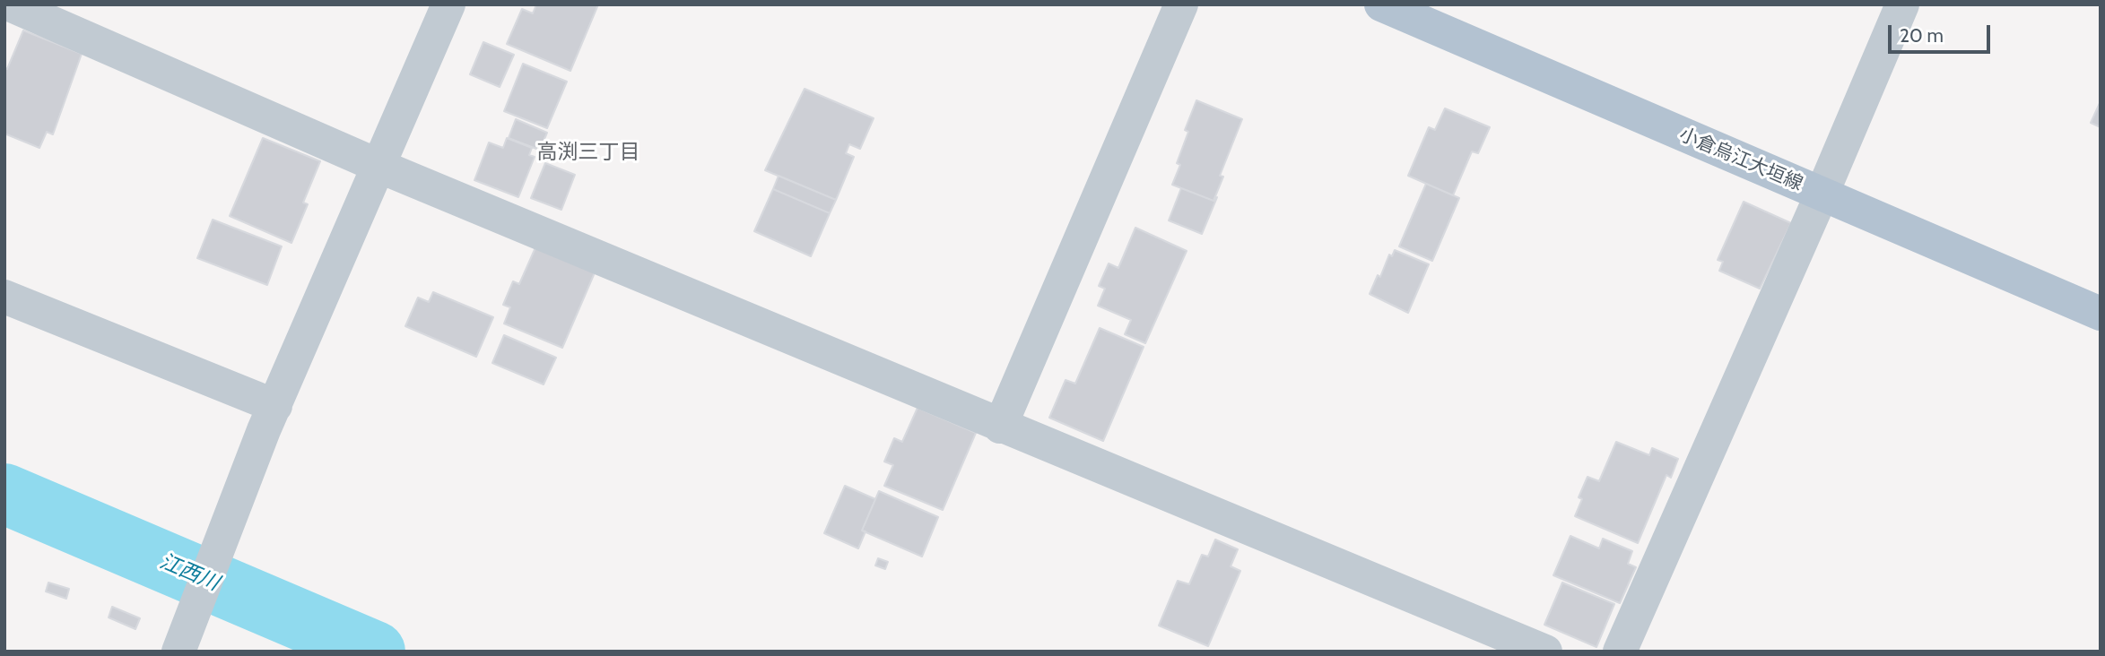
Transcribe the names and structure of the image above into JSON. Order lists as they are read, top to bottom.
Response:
{
  "streets": {
    "main road": ["小倉烏江大垣線"]
  },
  "districts": ["高渕三丁目"],
  "water": ["江西川"],
  "scale_bar": "20 m"
}
